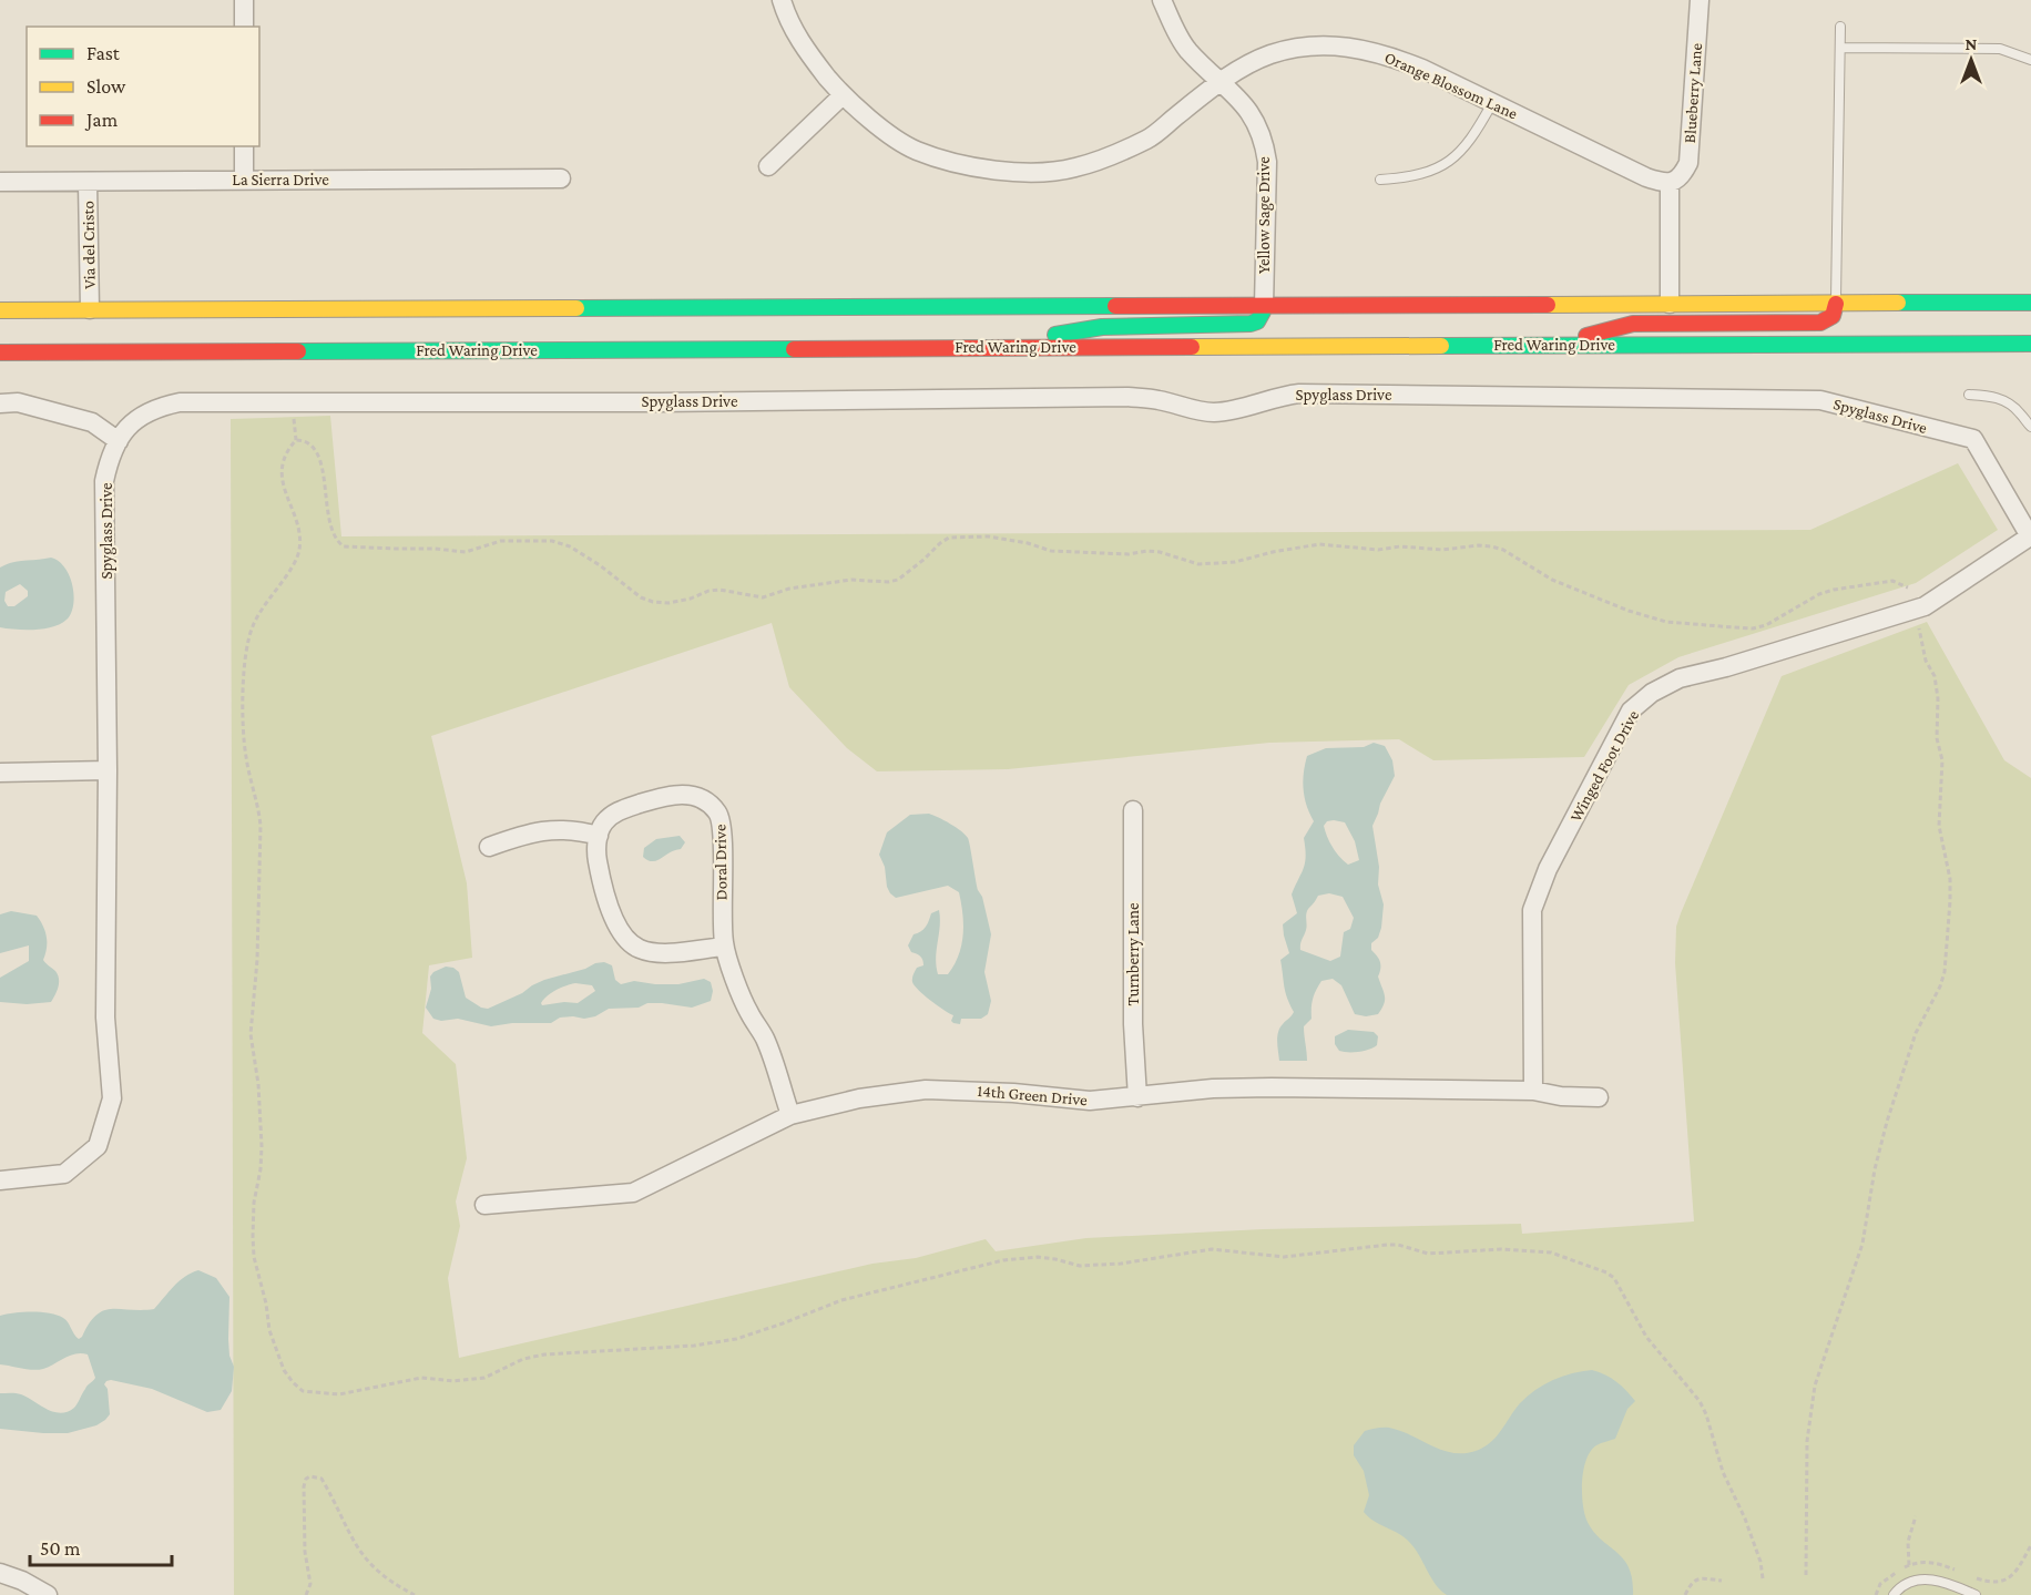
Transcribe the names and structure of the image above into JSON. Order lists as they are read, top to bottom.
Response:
{
  "streets": {
    "main road": ["Fred Waring Drive"],
    "street": [
      "Orange Blossom Lane",
      "Blueberry Lane",
      "La Sierra Drive",
      "Yellow Sage Drive",
      "Via del Cristo",
      "Spyglass Drive",
      "Winged Foot Drive",
      "Doral Drive",
      "Turnberry Lane",
      "14th Green Drive"
    ]
  },
  "crossings": [
    ["Orange Blossom Lane", "Blueberry Lane"],
    ["Orange Blossom Lane", "Yellow Sage Drive"],
    ["La Sierra Drive", "Via del Cristo"],
    ["Spyglass Drive", "Winged Foot Drive"],
    ["Winged Foot Drive", "14th Green Drive"],
    ["Doral Drive", "14th Green Drive"],
    ["Turnberry Lane", "14th Green Drive"]
  ],
  "legend": ["Fast", "Slow", "Jam"],
  "scale_bar": "50 m",
  "north": "top"
}
